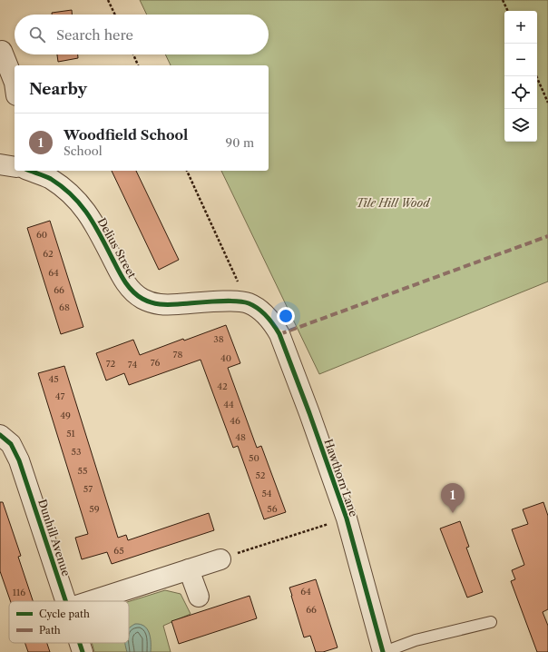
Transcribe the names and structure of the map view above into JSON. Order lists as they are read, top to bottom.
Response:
{
  "streets": {
    "street": ["Delius Street", "Hawthorn Lane", "Dunhill Avenue"]
  },
  "crossings": [
    ["Delius Street", "Hawthorn Lane"]
  ],
  "parks": ["Tile Hill Wood"],
  "house_numbers": [
    "60",
    "62",
    "64",
    "66",
    "68",
    "38",
    "78",
    "40",
    "76",
    "72",
    "74",
    "45",
    "42",
    "47",
    "44",
    "49",
    "46",
    "51",
    "48",
    "53",
    "50",
    "55",
    "52",
    "57",
    "54",
    "59",
    "56",
    "65",
    "64",
    "116",
    "66"
  ],
  "legend": ["Cycle path", "Path"],
  "page": {
    "map_buttons": ["+", "−"],
    "search": "Search here",
    "heading": "Nearby",
    "list": [
      {
        "mark": "1",
        "name": "Woodfield School",
        "note": "School",
        "value": "90 m"
      }
    ],
    "pins": "1"
  }
}
